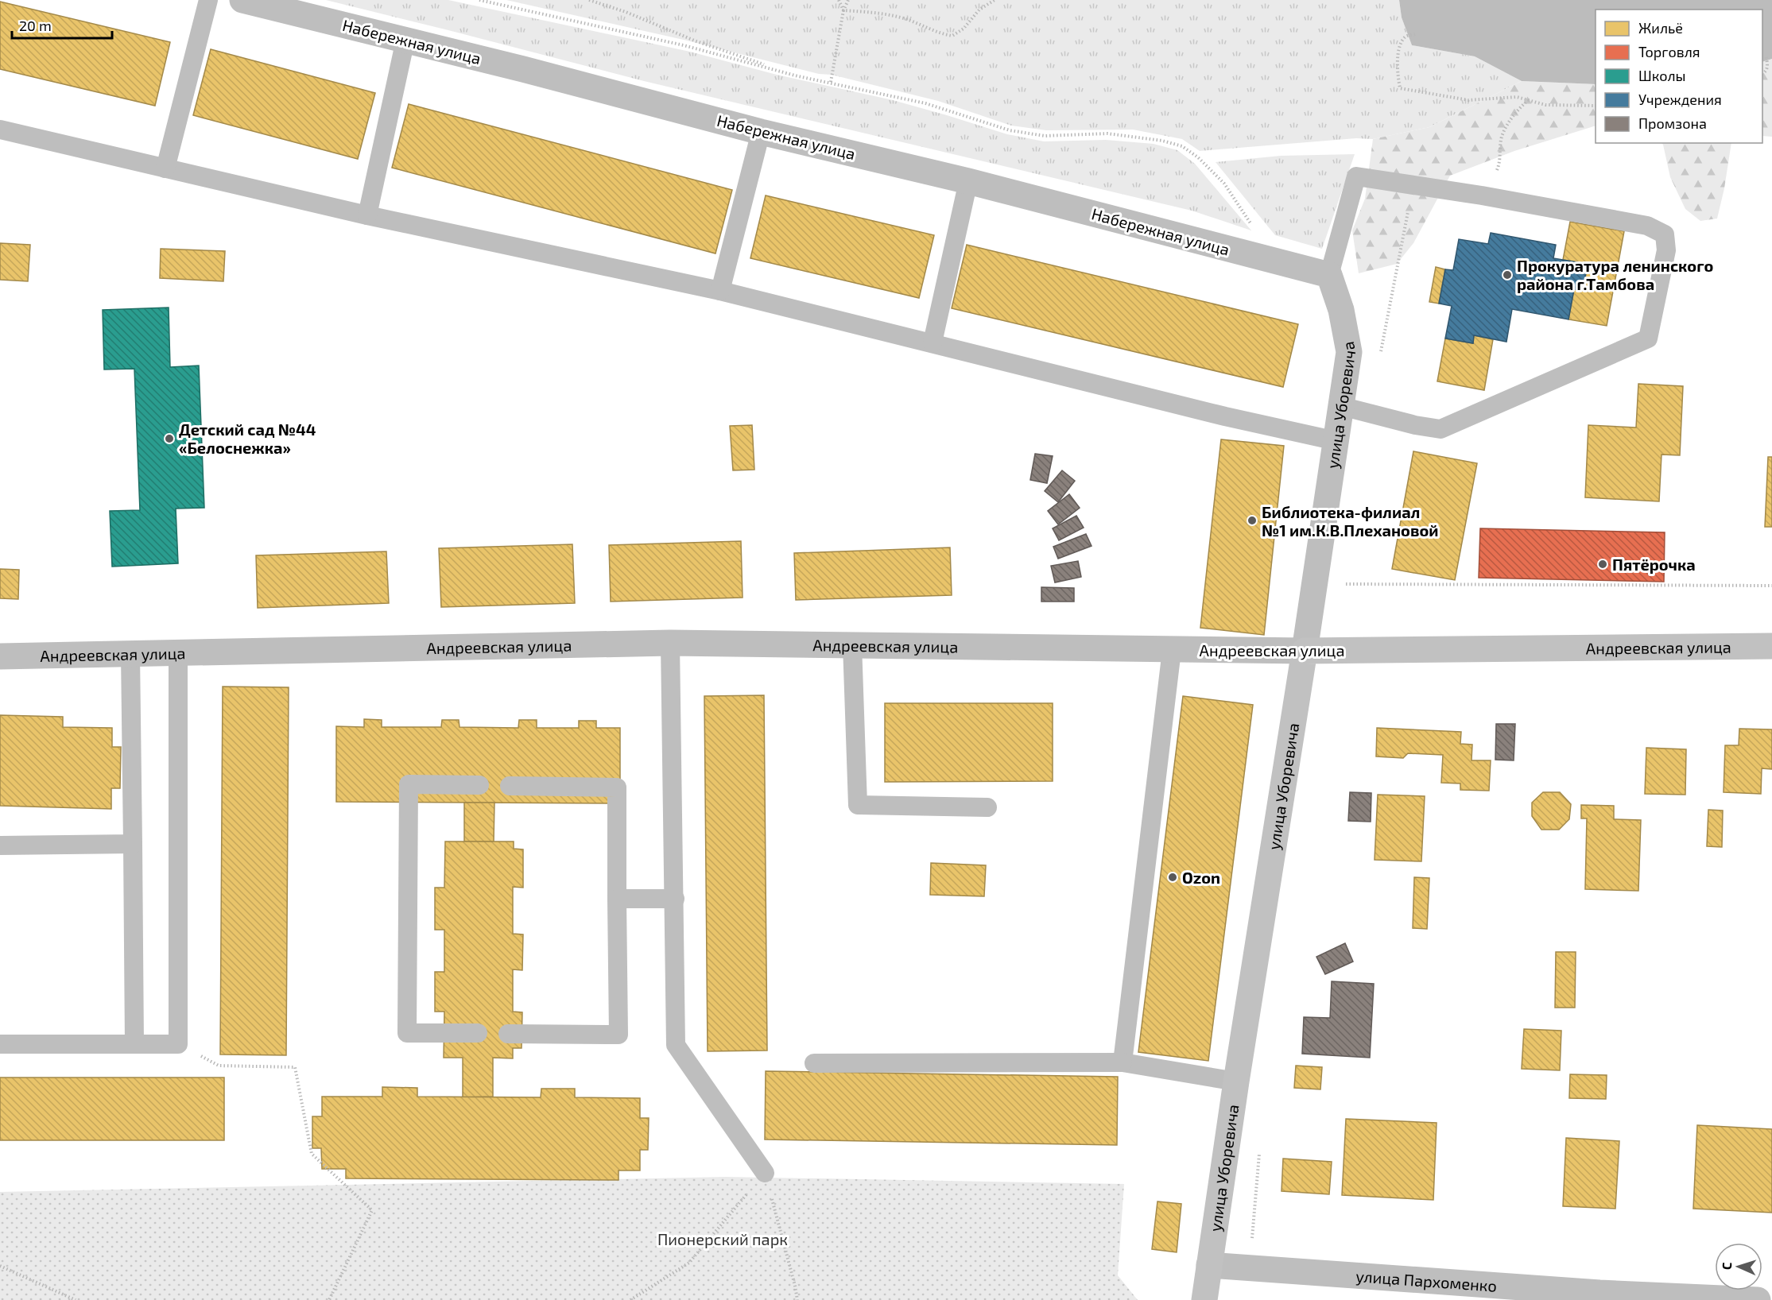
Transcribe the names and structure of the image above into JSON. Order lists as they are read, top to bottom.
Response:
{
  "streets": {
    "street": [
      "Набережная улица",
      "улица Уборевича",
      "Андреевская улица",
      "улица Пархоменко"
    ]
  },
  "crossings": [
    ["Набережная улица", "улица Уборевича"],
    ["улица Уборевича", "Андреевская улица"],
    ["улица Уборевича", "улица Пархоменко"]
  ],
  "parks": ["Пионерский парк"],
  "places": [
    "Прокуратура ленинского района г.Тамбова",
    "Детский сад №44 «Белоснежка»",
    "Библиотека-филиал №1 им.К.В.Плехановой",
    "Пятёрочка",
    "Ozon"
  ],
  "legend": [
    "Жильё",
    "Торговля",
    "Школы",
    "Учреждения",
    "Промзона"
  ],
  "scale_bar": "20 m",
  "north": "left"
}
